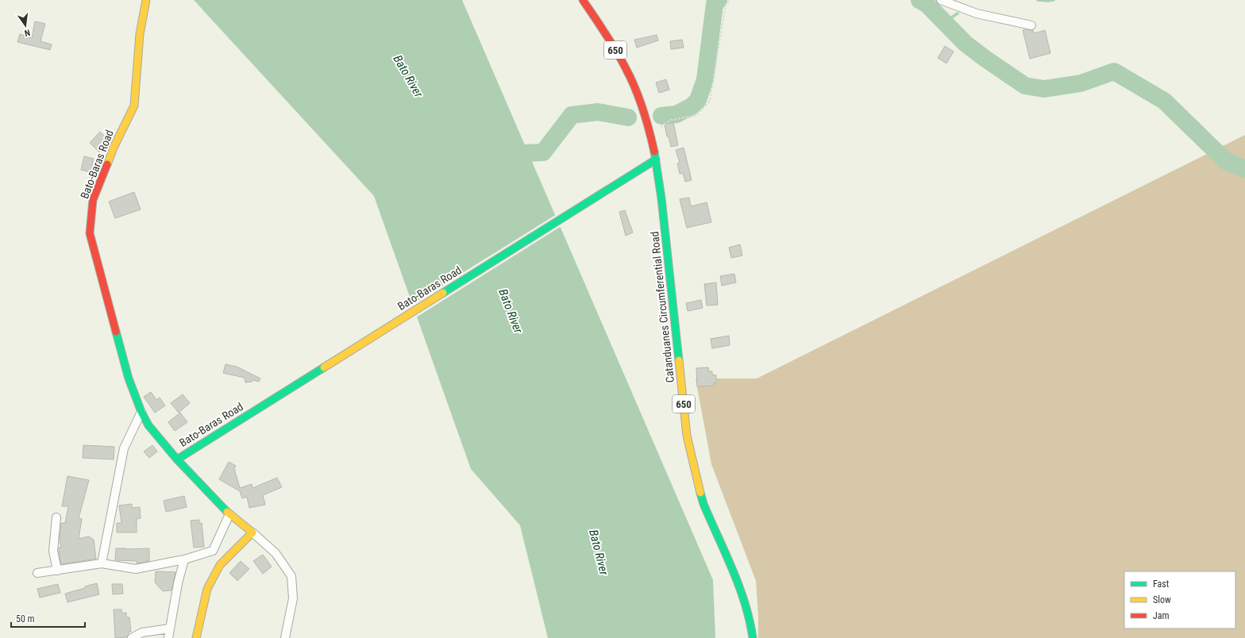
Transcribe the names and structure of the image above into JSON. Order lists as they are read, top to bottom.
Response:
{
  "streets": {
    "main road": ["650", "Bato-Baras Road", "Catanduanes Circumferential Road"]
  },
  "crossings": [
    ["Bato-Baras Road", "Catanduanes Circumferential Road"]
  ],
  "water": ["Bato River"],
  "legend": ["Fast", "Slow", "Jam"],
  "scale_bar": "50 m",
  "north": "bottom"
}
